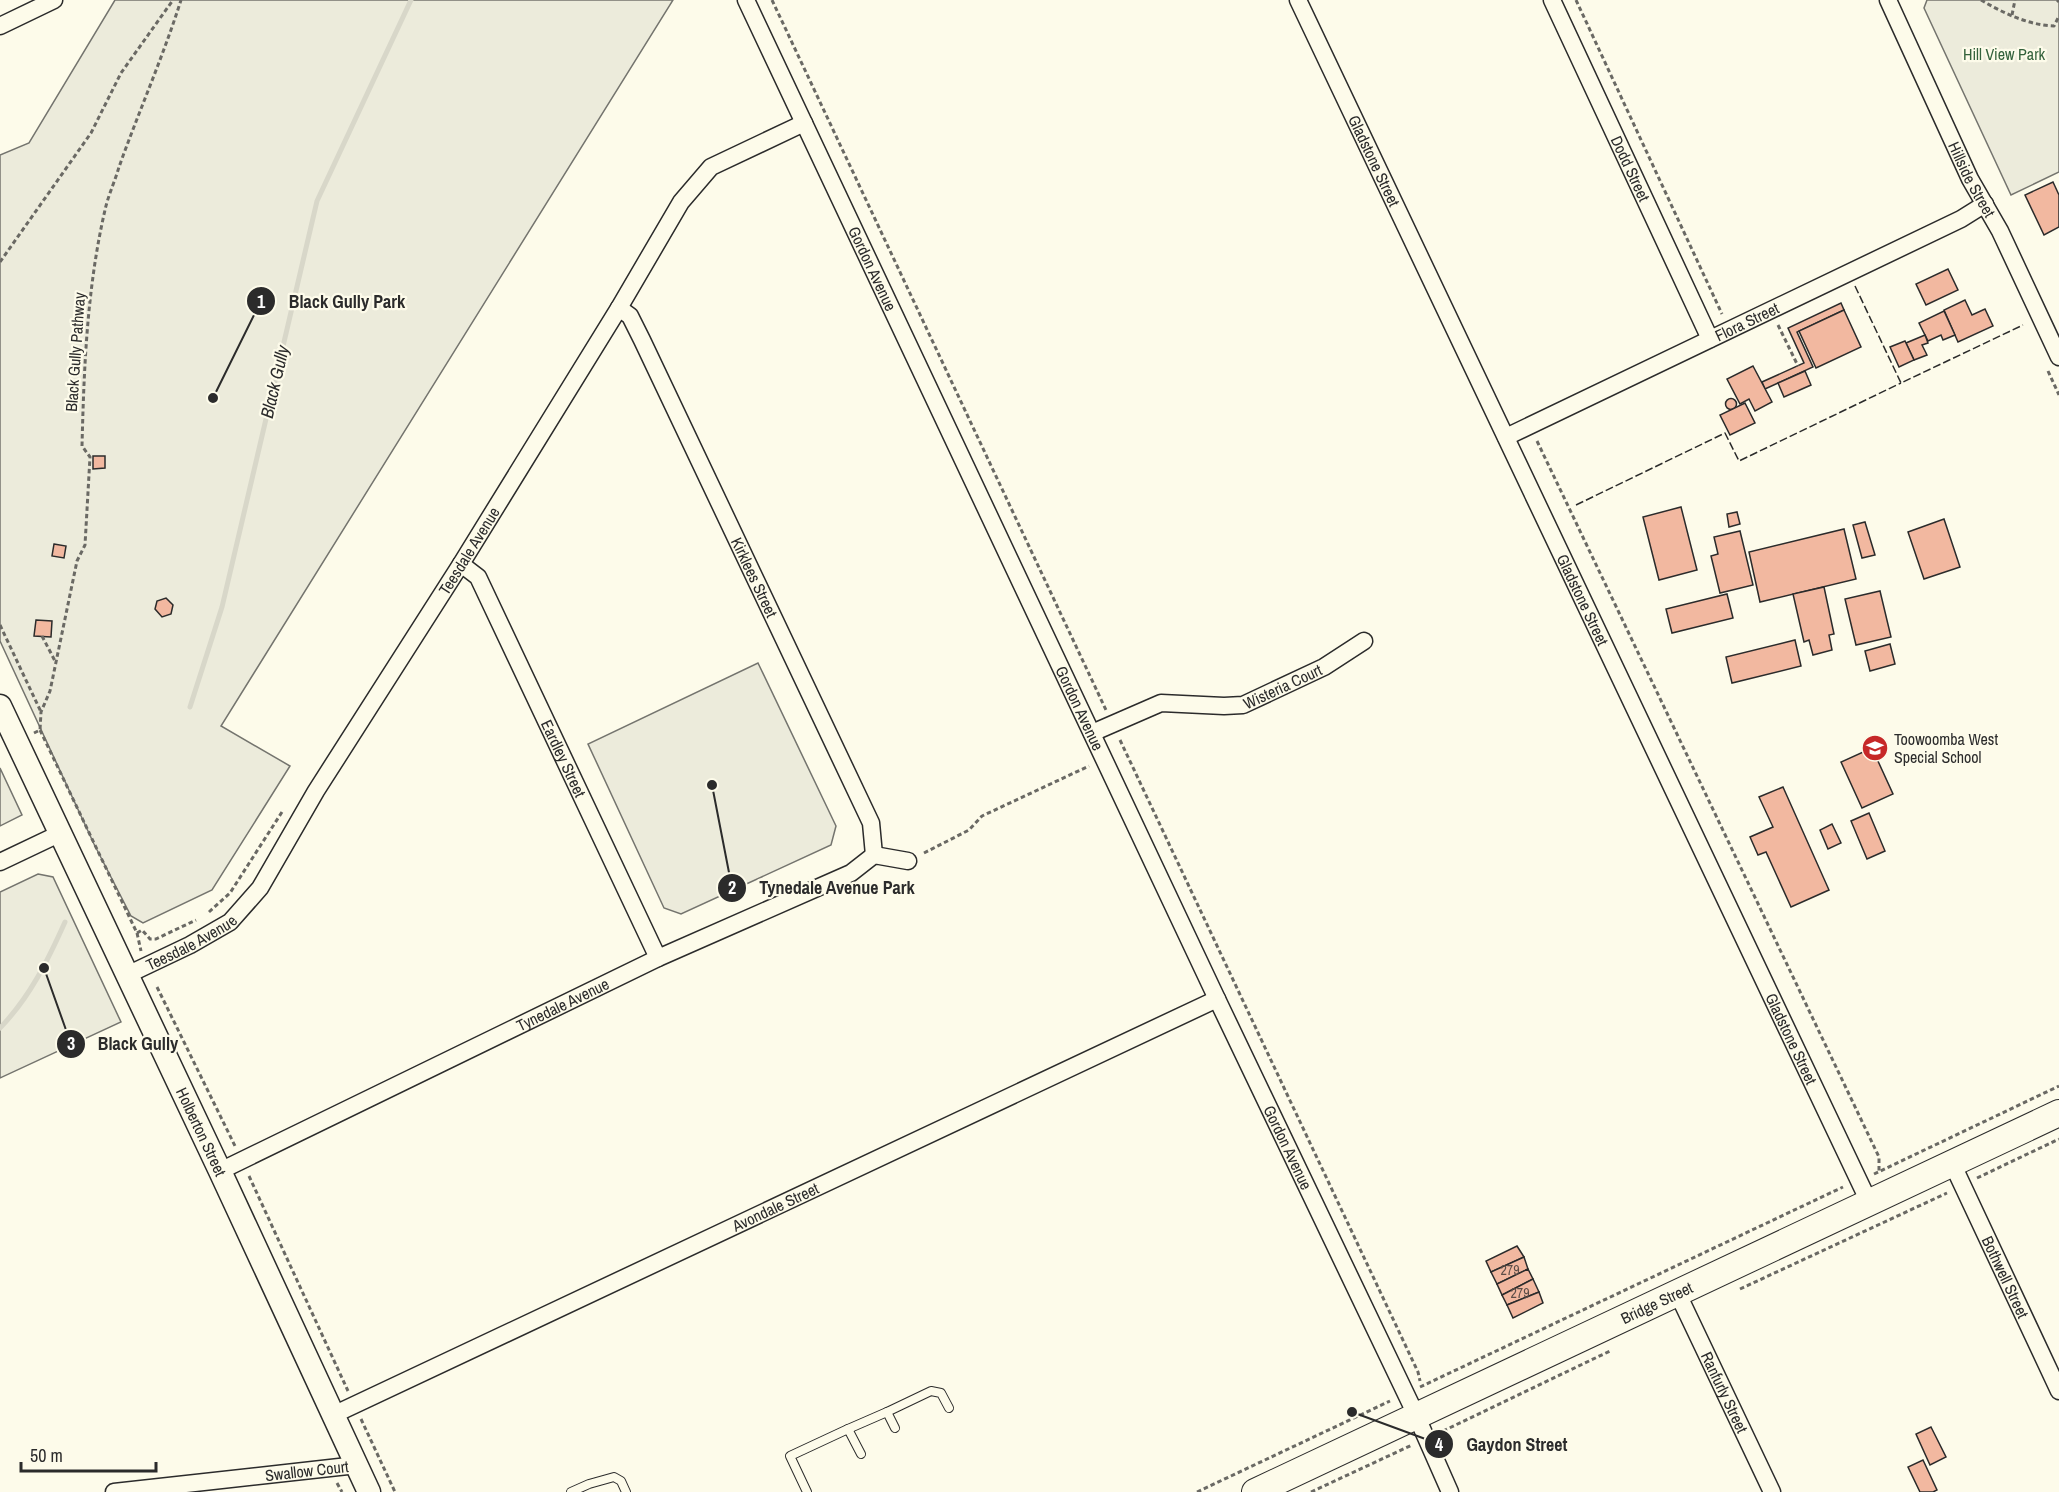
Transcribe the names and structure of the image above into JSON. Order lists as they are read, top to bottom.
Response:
{
  "streets": {
    "main road": ["Holberton Street", "Bridge Street"],
    "street": [
      "Gladstone Street",
      "Dodd Street",
      "Hillside Street",
      "Gordon Avenue",
      "Flora Street",
      "Teesdale Avenue",
      "Kirklees Street",
      "Wisteria Court",
      "Eardley Street",
      "Tynedale Avenue",
      "Avondale Street",
      "Bothwell Street",
      "Ranfurly Street",
      "Swallow Court"
    ],
    "path": ["Black Gully Pathway"]
  },
  "crossings": [
    ["Gladstone Street", "Flora Street"],
    ["Gladstone Street", "Bridge Street"],
    ["Dodd Street", "Flora Street"],
    ["Hillside Street", "Flora Street"],
    ["Gordon Avenue", "Teesdale Avenue"],
    ["Gordon Avenue", "Wisteria Court"],
    ["Gordon Avenue", "Avondale Street"],
    ["Gordon Avenue", "Bridge Street"],
    ["Teesdale Avenue", "Kirklees Street"],
    ["Teesdale Avenue", "Eardley Street"],
    ["Teesdale Avenue", "Holberton Street"],
    ["Kirklees Street", "Tynedale Avenue"],
    ["Eardley Street", "Tynedale Avenue"],
    ["Tynedale Avenue", "Holberton Street"],
    ["Holberton Street", "Avondale Street"],
    ["Holberton Street", "Swallow Court"],
    ["Bothwell Street", "Bridge Street"],
    ["Bridge Street", "Ranfurly Street"]
  ],
  "water": ["Black Gully"],
  "parks": ["Hill View Park"],
  "places": {
    "other": [
      "Black Gully Park",
      "Tynedale Avenue Park",
      "Black Gully",
      "Gaydon Street"
    ],
    "school or university": ["Toowoomba West Special School"]
  },
  "house_numbers": ["279", "279"],
  "scale_bar": "50 m"
}
